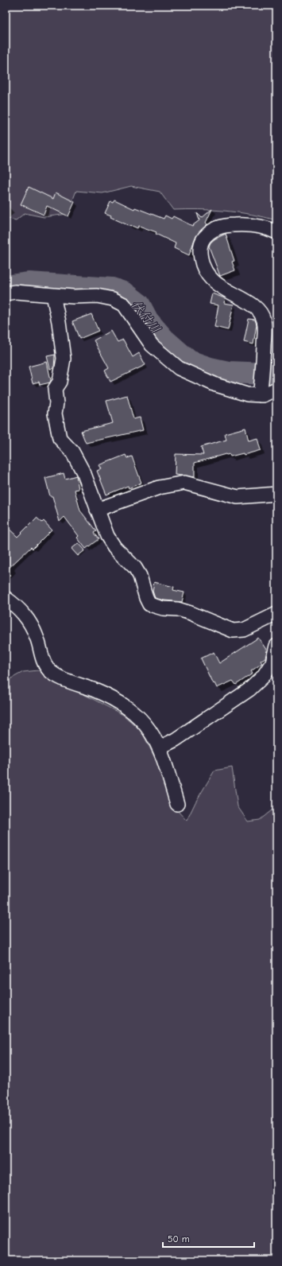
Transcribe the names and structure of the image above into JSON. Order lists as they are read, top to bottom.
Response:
{
  "water": ["伏付川"],
  "scale_bar": "50 m"
}
